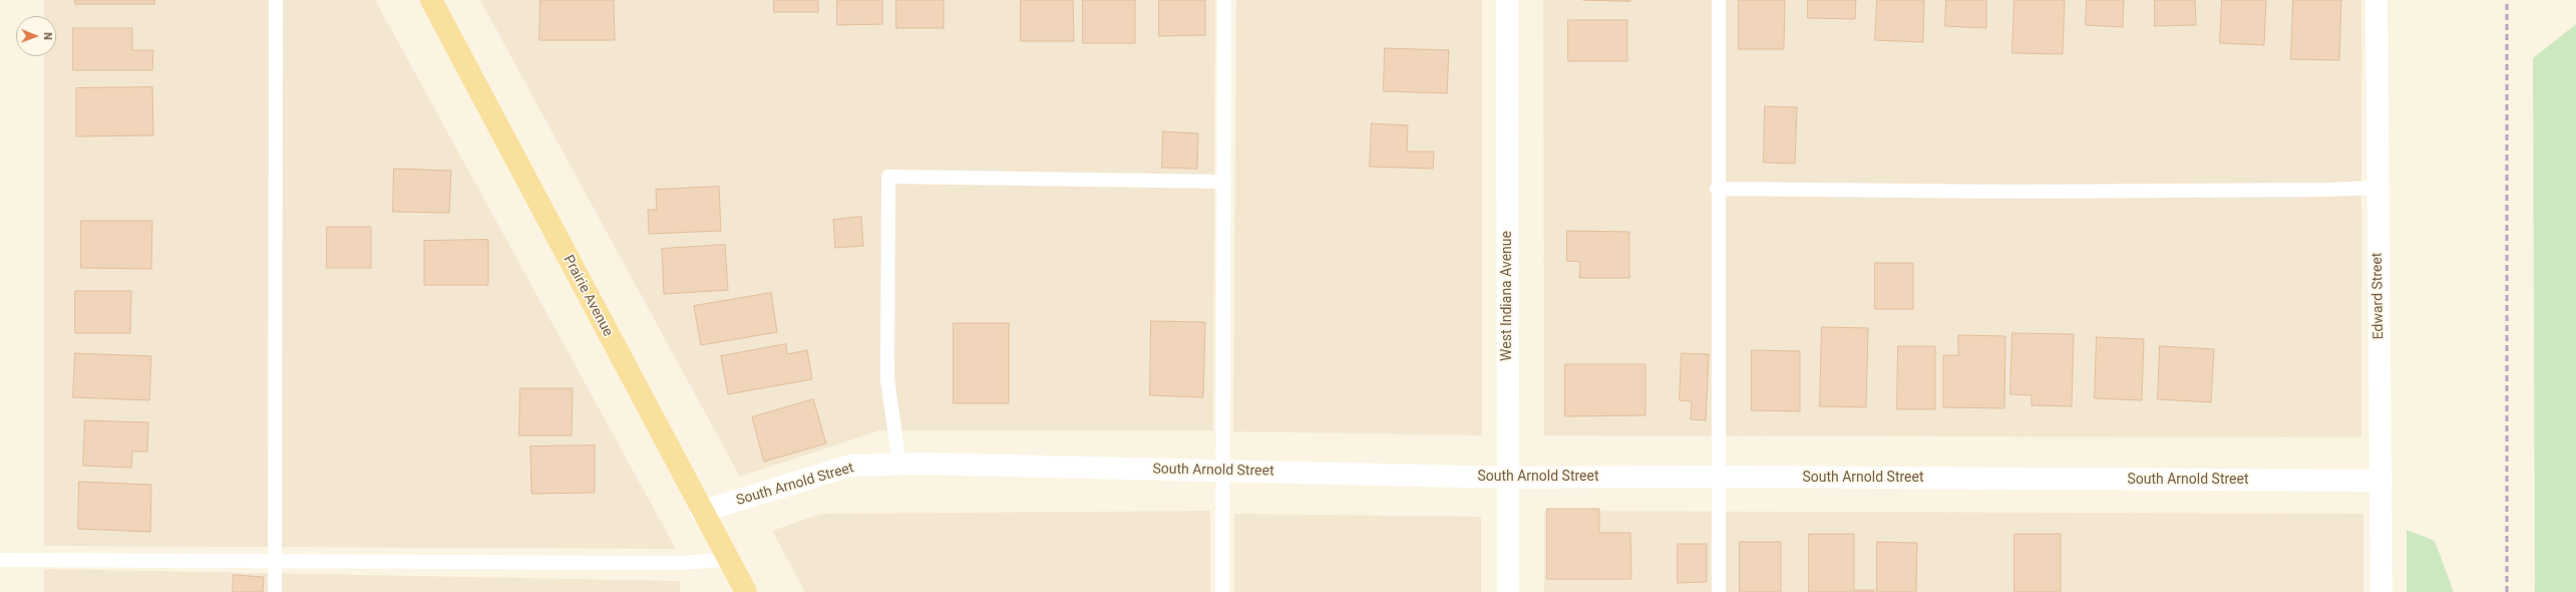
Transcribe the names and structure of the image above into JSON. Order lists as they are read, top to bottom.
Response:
{
  "streets": {
    "main road": ["Prairie Avenue"],
    "street": ["West Indiana Avenue", "Edward Street", "South Arnold Street"]
  },
  "crossings": [
    ["Prairie Avenue", "South Arnold Street"],
    ["West Indiana Avenue", "South Arnold Street"],
    ["Edward Street", "South Arnold Street"]
  ],
  "north": "right"
}
